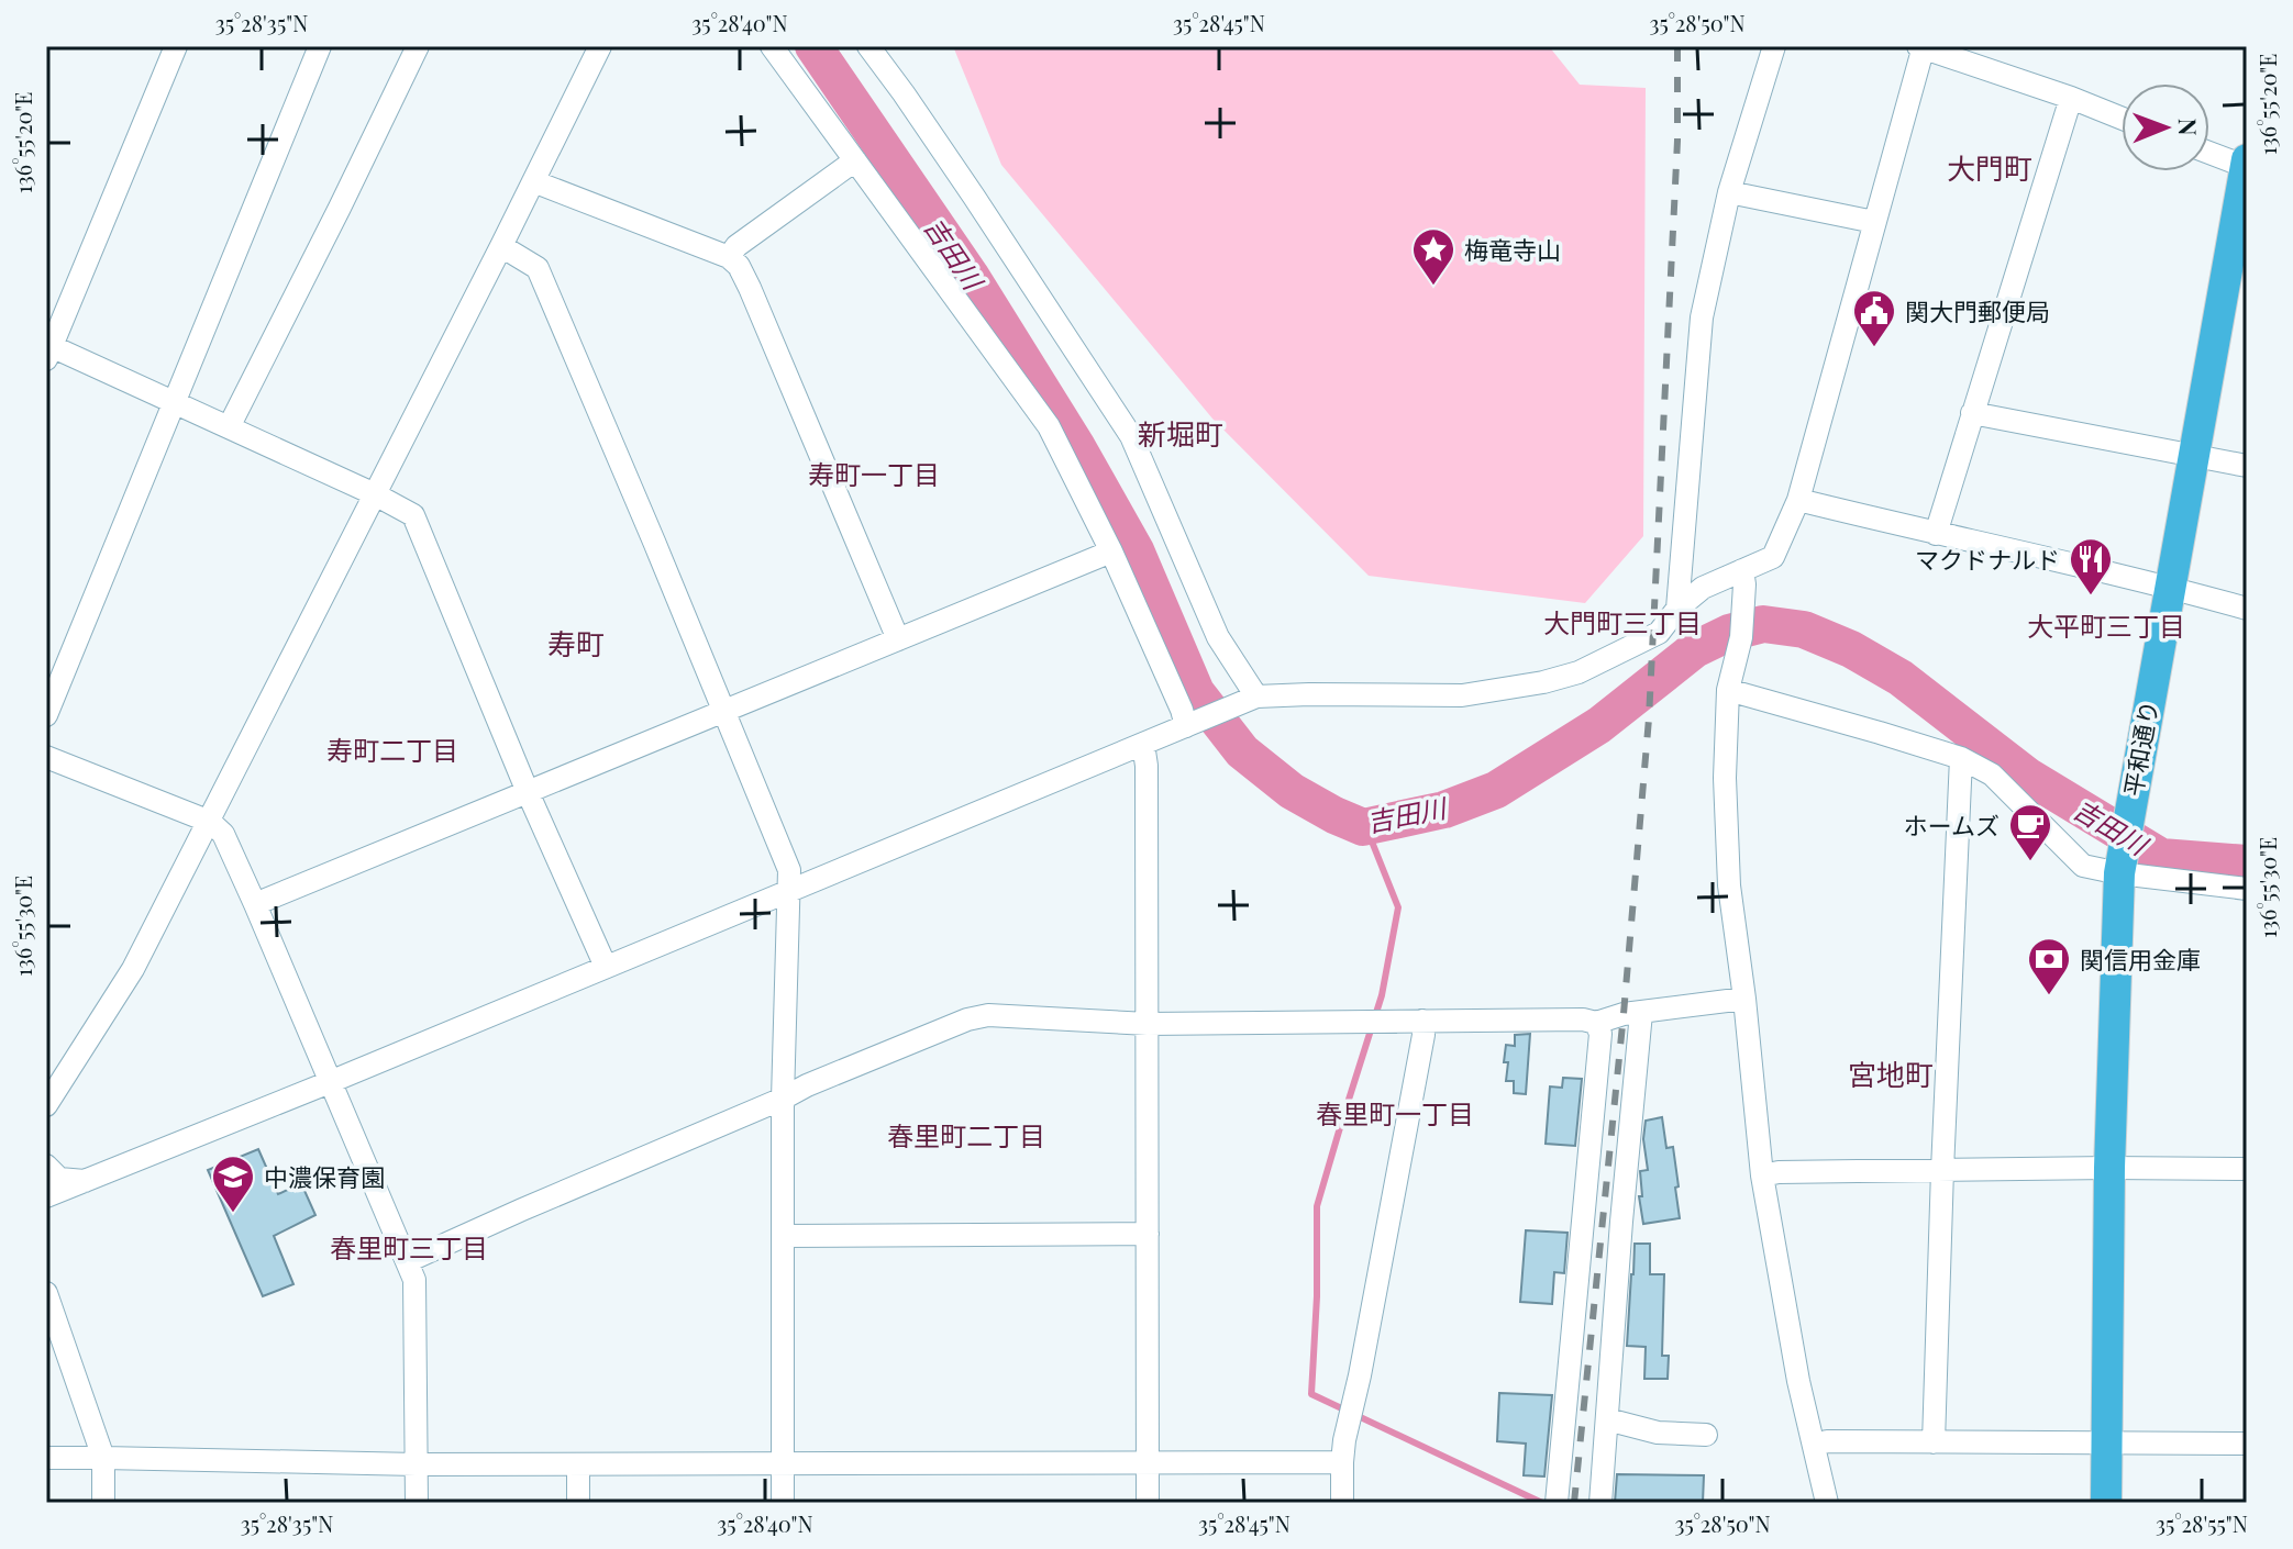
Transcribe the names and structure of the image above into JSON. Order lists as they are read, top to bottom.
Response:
{
  "streets": {
    "highway": ["平和通り"]
  },
  "districts": [
    "大門町",
    "新堀町",
    "寿町一丁目",
    "大門町三丁目",
    "大平町三丁目",
    "寿町",
    "寿町二丁目",
    "宮地町",
    "春里町一丁目",
    "春里町二丁目",
    "春里町三丁目"
  ],
  "water": ["吉田川"],
  "places": {
    "place": ["梅竜寺山"],
    "public building": ["関大門郵便局"],
    "restaurant": ["マクドナルド"],
    "cafe": ["ホームズ"],
    "bank": ["関信用金庫"],
    "school or university": ["中濃保育園"]
  },
  "north": "right",
  "coordinates": [
    "35°28'35\"N",
    "35°28'40\"N",
    "35°28'45\"N",
    "35°28'50\"N",
    "136°55'20\"E",
    "136°55'30\"E",
    "35°28'55\"N"
  ]
}
